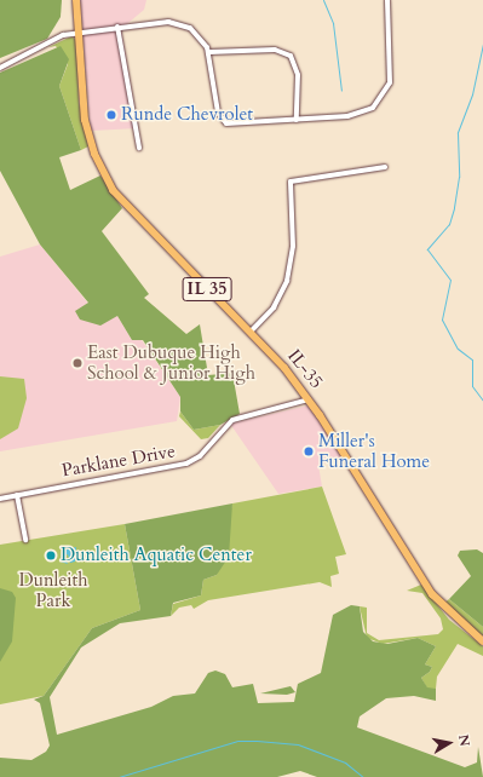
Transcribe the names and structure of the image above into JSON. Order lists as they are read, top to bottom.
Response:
{
  "streets": {
    "main road": ["IL 35", "IL-35"],
    "street": ["Parklane Drive"]
  },
  "crossings": [
    ["IL 35", "IL-35"],
    ["IL-35", "Parklane Drive"]
  ],
  "parks": ["Dunleith Park"],
  "places": [
    "Runde Chevrolet",
    "East Dubuque High School & Junior High",
    "Miller's Funeral Home",
    "Dunleith Aquatic Center"
  ],
  "north": "right"
}
